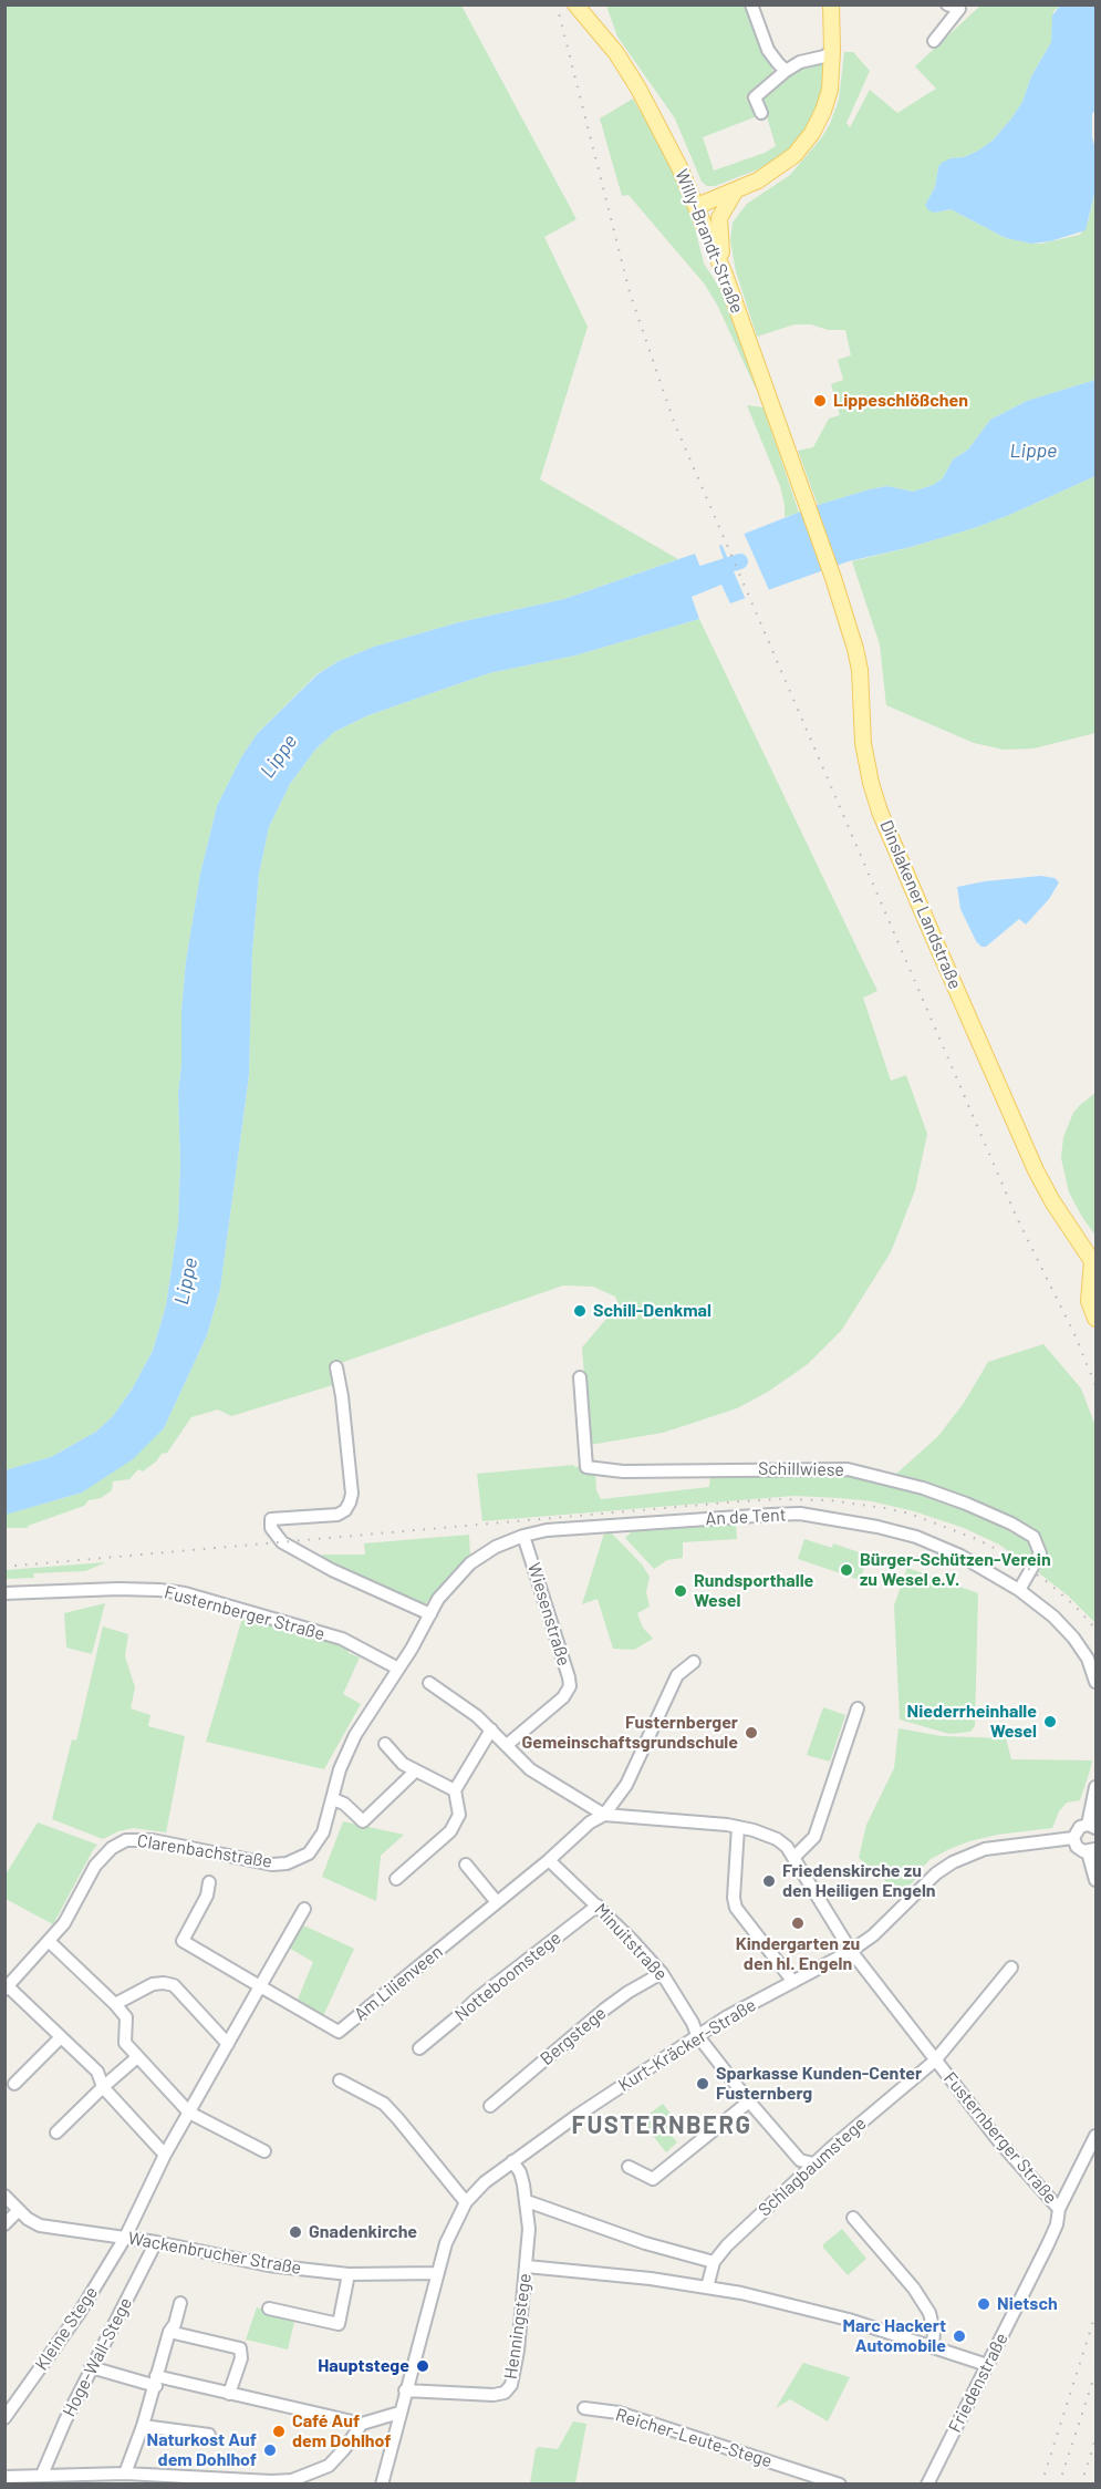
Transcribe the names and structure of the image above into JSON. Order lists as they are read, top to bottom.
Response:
{
  "streets": {
    "main road": ["Willy-Brandt-Straße", "Dinslakener Landstraße"],
    "street": [
      "Schillwiese",
      "An de Tent",
      "Fusternberger Straße",
      "Wiesenstraße",
      "Clarenbachstraße",
      "Minuitstraße",
      "Notteboomstege",
      "Am Lilienveen",
      "Bergstege",
      "Kurt-Kräcker-Straße",
      "Schlagbaumstege",
      "Wackenbrucher Straße",
      "Henningstege",
      "Kleine Stege",
      "Hoge-Wall-Stege",
      "Friedenstraße",
      "Reicher-Leute-Stege"
    ]
  },
  "crossings": [
    ["Willy-Brandt-Straße", "Dinslakener Landstraße"],
    ["Schillwiese", "An de Tent"],
    ["An de Tent", "Fusternberger Straße"],
    ["An de Tent", "Wiesenstraße"],
    ["An de Tent", "Clarenbachstraße"],
    ["Fusternberger Straße", "Wiesenstraße"],
    ["Fusternberger Straße", "Clarenbachstraße"],
    ["Fusternberger Straße", "Am Lilienveen"],
    ["Fusternberger Straße", "Kurt-Kräcker-Straße"],
    ["Fusternberger Straße", "Schlagbaumstege"],
    ["Fusternberger Straße", "Friedenstraße"],
    ["Minuitstraße", "Notteboomstege"],
    ["Minuitstraße", "Am Lilienveen"],
    ["Minuitstraße", "Bergstege"],
    ["Minuitstraße", "Kurt-Kräcker-Straße"],
    ["Minuitstraße", "Schlagbaumstege"],
    ["Kurt-Kräcker-Straße", "Wackenbrucher Straße"],
    ["Kurt-Kräcker-Straße", "Henningstege"],
    ["Wackenbrucher Straße", "Kleine Stege"],
    ["Wackenbrucher Straße", "Hoge-Wall-Stege"]
  ],
  "districts": ["FUSTERNBERG"],
  "water": ["Lippe"],
  "places": [
    "Lippeschlößchen",
    "Schill-Denkmal",
    "Bürger-Schützen-Verein zu Wesel e.V.",
    "Rundsporthalle Wesel",
    "Niederrheinhalle Wesel",
    "Fusternberger Gemeinschaftsgrundschule",
    "Friedenskirche zu den Heiligen Engeln",
    "Kindergarten zu den hl. Engeln",
    "Sparkasse Kunden-Center Fusternberg",
    "Gnadenkirche",
    "Nietsch",
    "Marc Hackert Automobile",
    "Hauptstege",
    "Café Auf dem Dohlhof",
    "Naturkost Auf dem Dohlhof"
  ]
}
